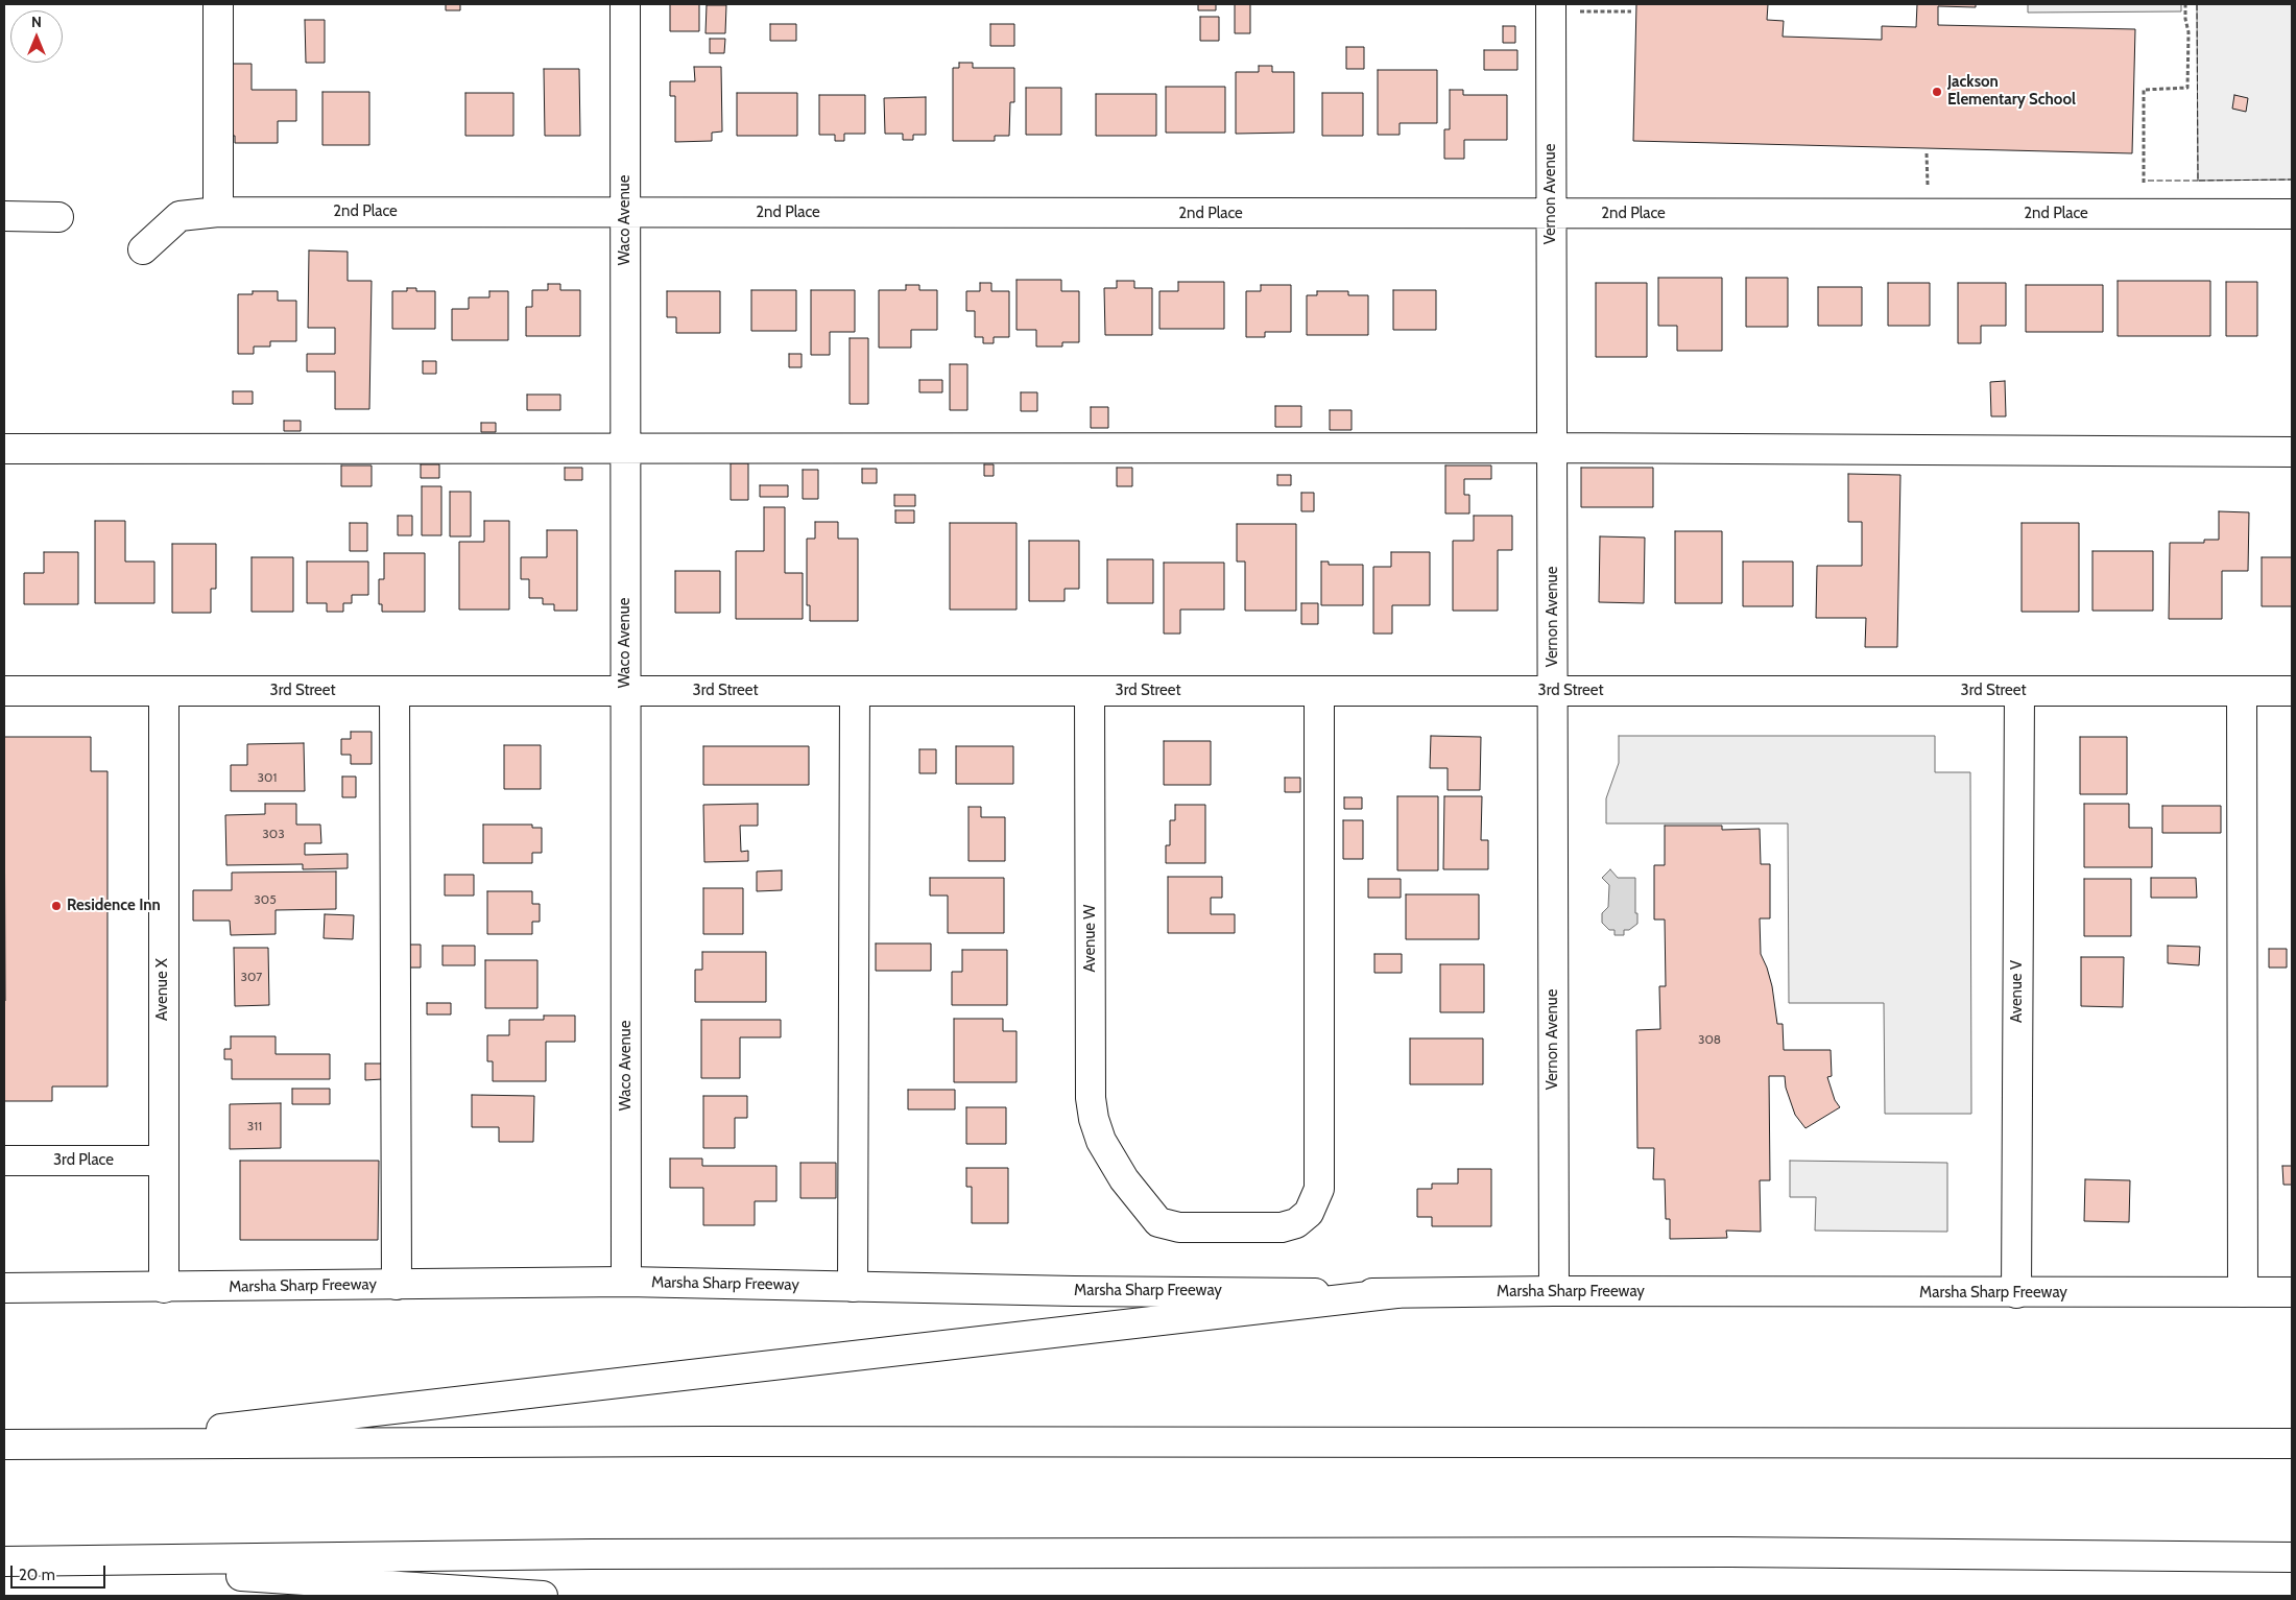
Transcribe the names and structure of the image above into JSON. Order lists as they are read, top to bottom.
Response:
{
  "streets": {
    "main road": [
      "Vernon Avenue",
      "2nd Place",
      "Waco Avenue",
      "3rd Street",
      "Avenue W",
      "Avenue X",
      "Avenue V",
      "3rd Place",
      "Marsha Sharp Freeway"
    ]
  },
  "crossings": [
    ["Vernon Avenue", "2nd Place"],
    ["Vernon Avenue", "3rd Street"],
    ["Vernon Avenue", "Marsha Sharp Freeway"],
    ["2nd Place", "Waco Avenue"],
    ["Waco Avenue", "3rd Street"],
    ["Waco Avenue", "Marsha Sharp Freeway"],
    ["3rd Street", "Avenue W"],
    ["3rd Street", "Avenue X"],
    ["3rd Street", "Avenue V"],
    ["Avenue X", "3rd Place"],
    ["Avenue X", "Marsha Sharp Freeway"],
    ["Avenue V", "Marsha Sharp Freeway"]
  ],
  "places": ["Jackson Elementary School", "Residence Inn"],
  "house_numbers": [
    "301",
    "303",
    "305",
    "307",
    "308",
    "311"
  ],
  "scale_bar": "20 m",
  "north": "top"
}
